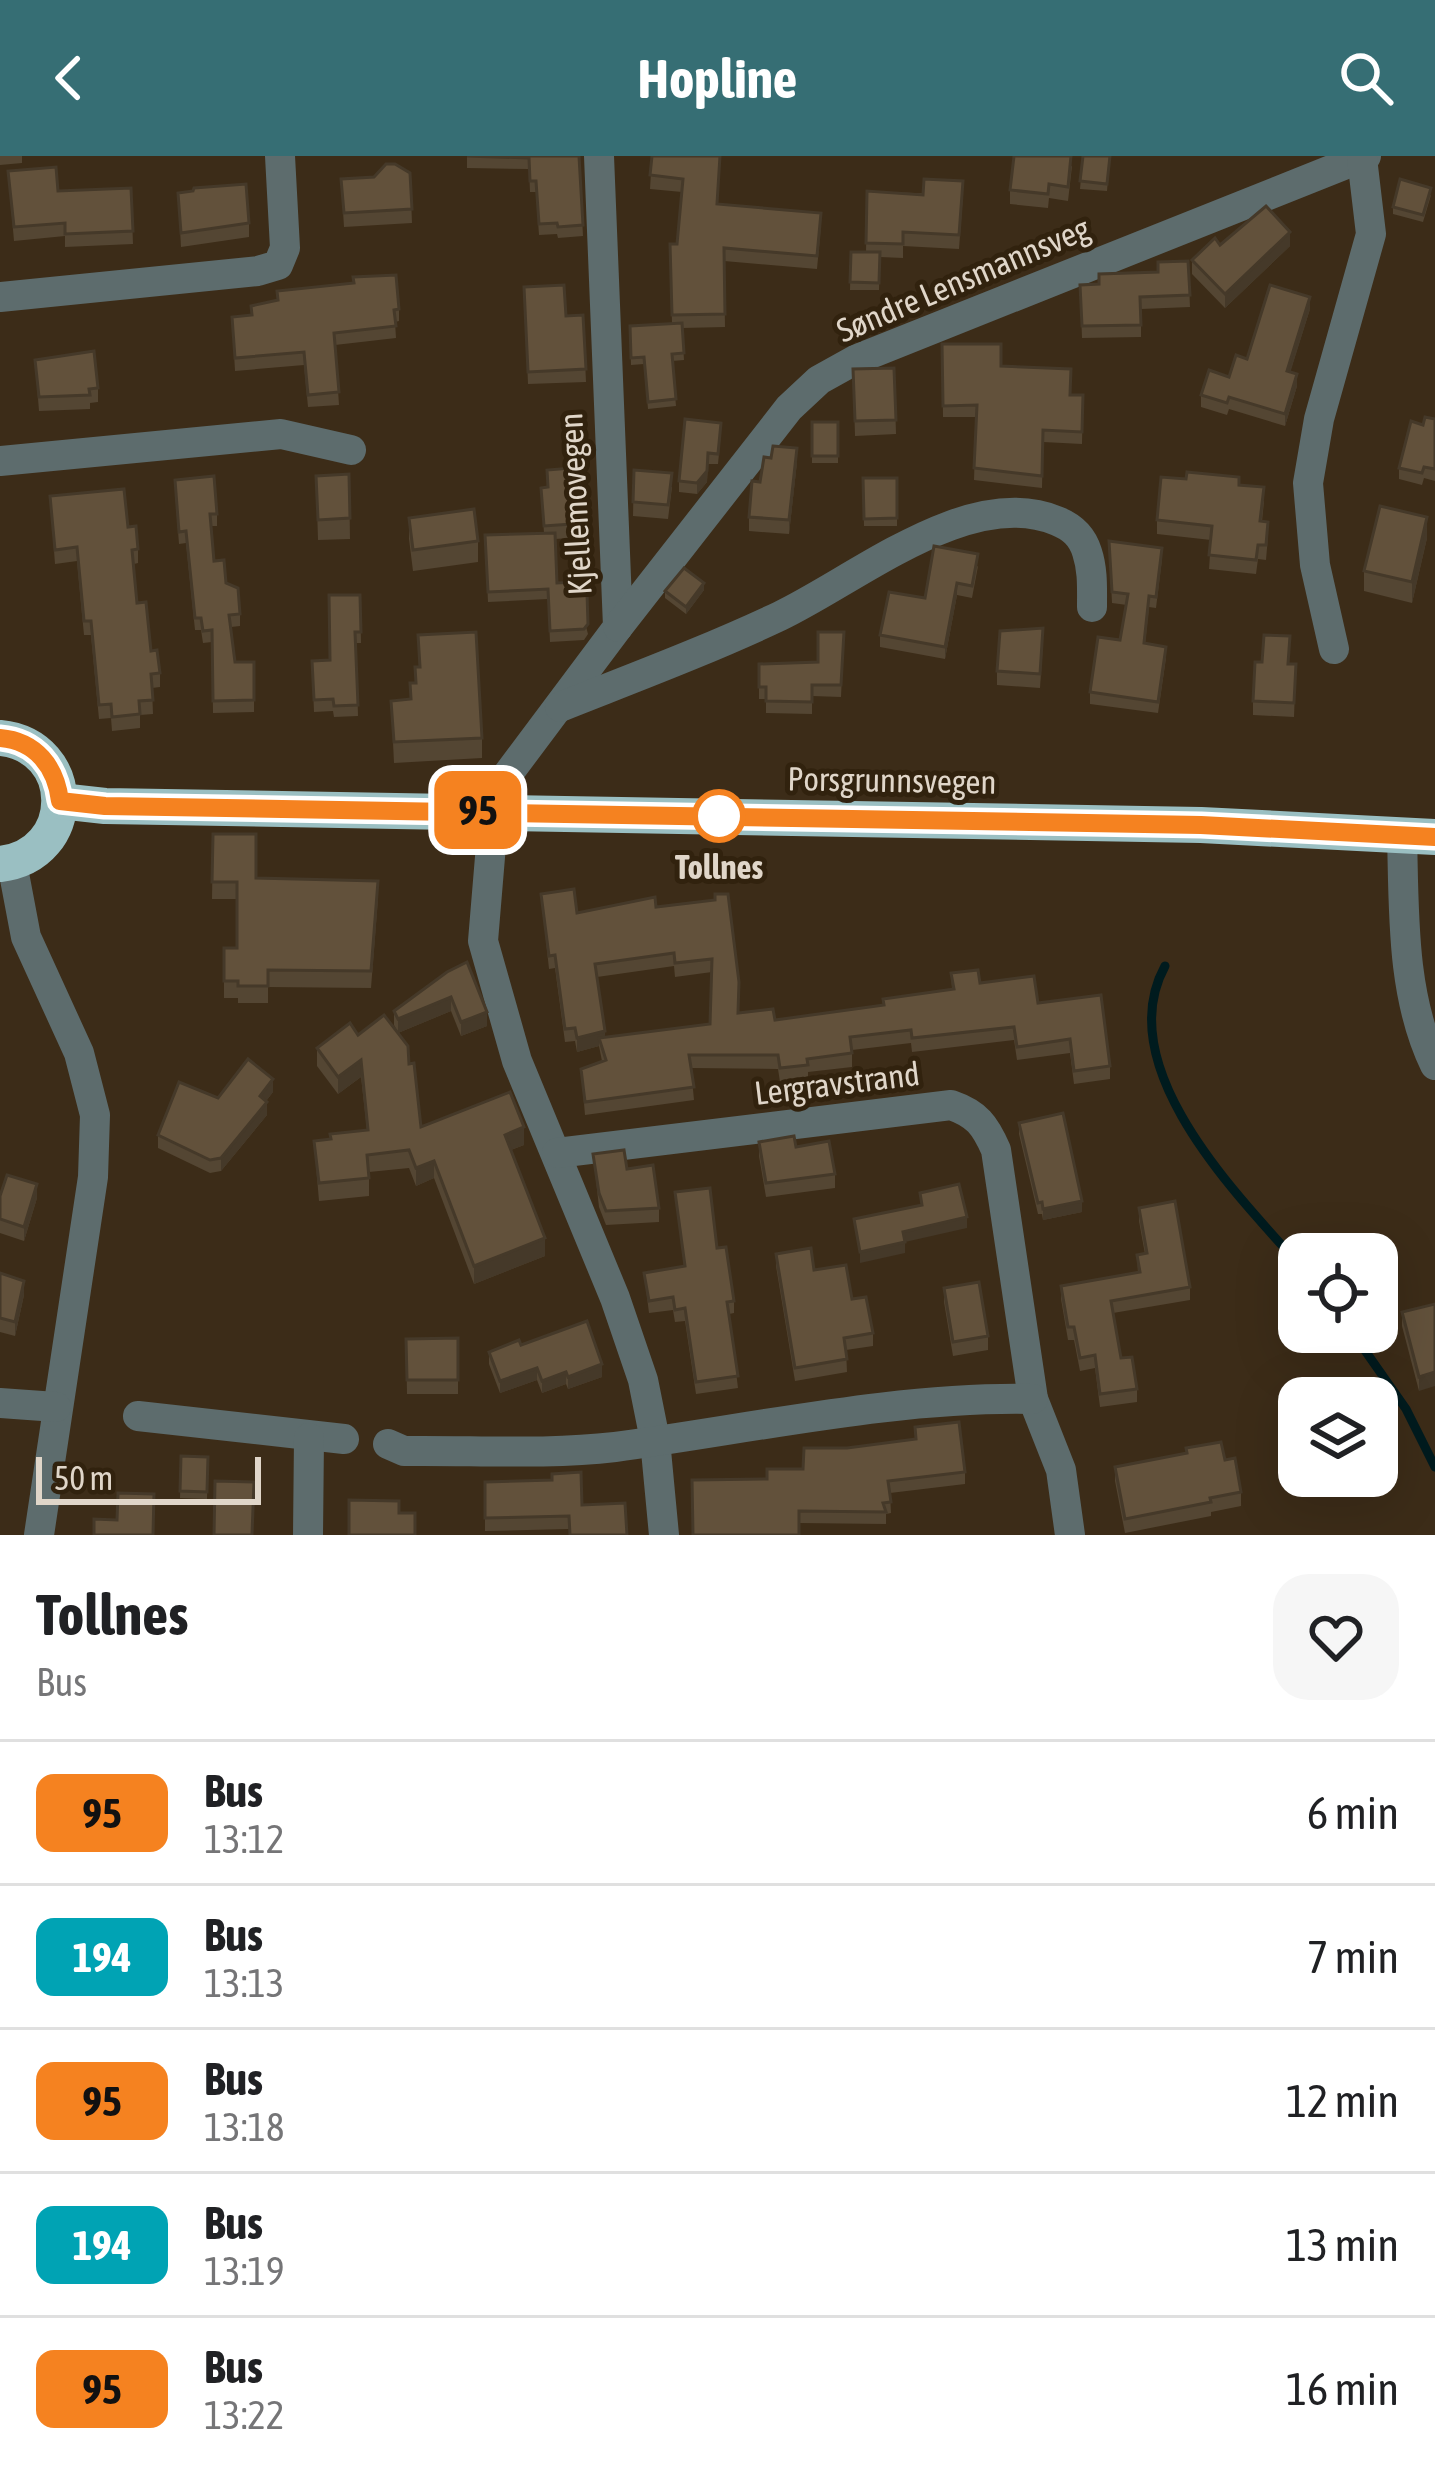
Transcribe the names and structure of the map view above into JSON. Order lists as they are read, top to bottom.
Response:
{
  "streets": {
    "highway": ["Porsgrunnsvegen"],
    "street": ["Søndre Lensmannsveg", "Kjellemovegen", "Lergravstrand"]
  },
  "crossings": [
    ["Søndre Lensmannsveg", "Kjellemovegen"],
    ["Kjellemovegen", "Porsgrunnsvegen"],
    ["Kjellemovegen", "Lergravstrand"]
  ],
  "places": ["Tollnes"],
  "lines": ["bus line 95"],
  "scale_bar": "50 m",
  "page": {
    "header": "Hopline",
    "on_map": "95",
    "scale": "50 m",
    "heading": ["Tollnes", "Bus"],
    "list": [
      {
        "mark": "95",
        "name": "Bus",
        "note": "13:12",
        "value": "6 min"
      },
      {
        "mark": "194",
        "name": "Bus",
        "note": "13:13",
        "value": "7 min"
      },
      {
        "mark": "95",
        "name": "Bus",
        "note": "13:18",
        "value": "12 min"
      },
      {
        "mark": "194",
        "name": "Bus",
        "note": "13:19",
        "value": "13 min"
      },
      {
        "mark": "95",
        "name": "Bus",
        "note": "13:22",
        "value": "16 min"
      }
    ]
  }
}
